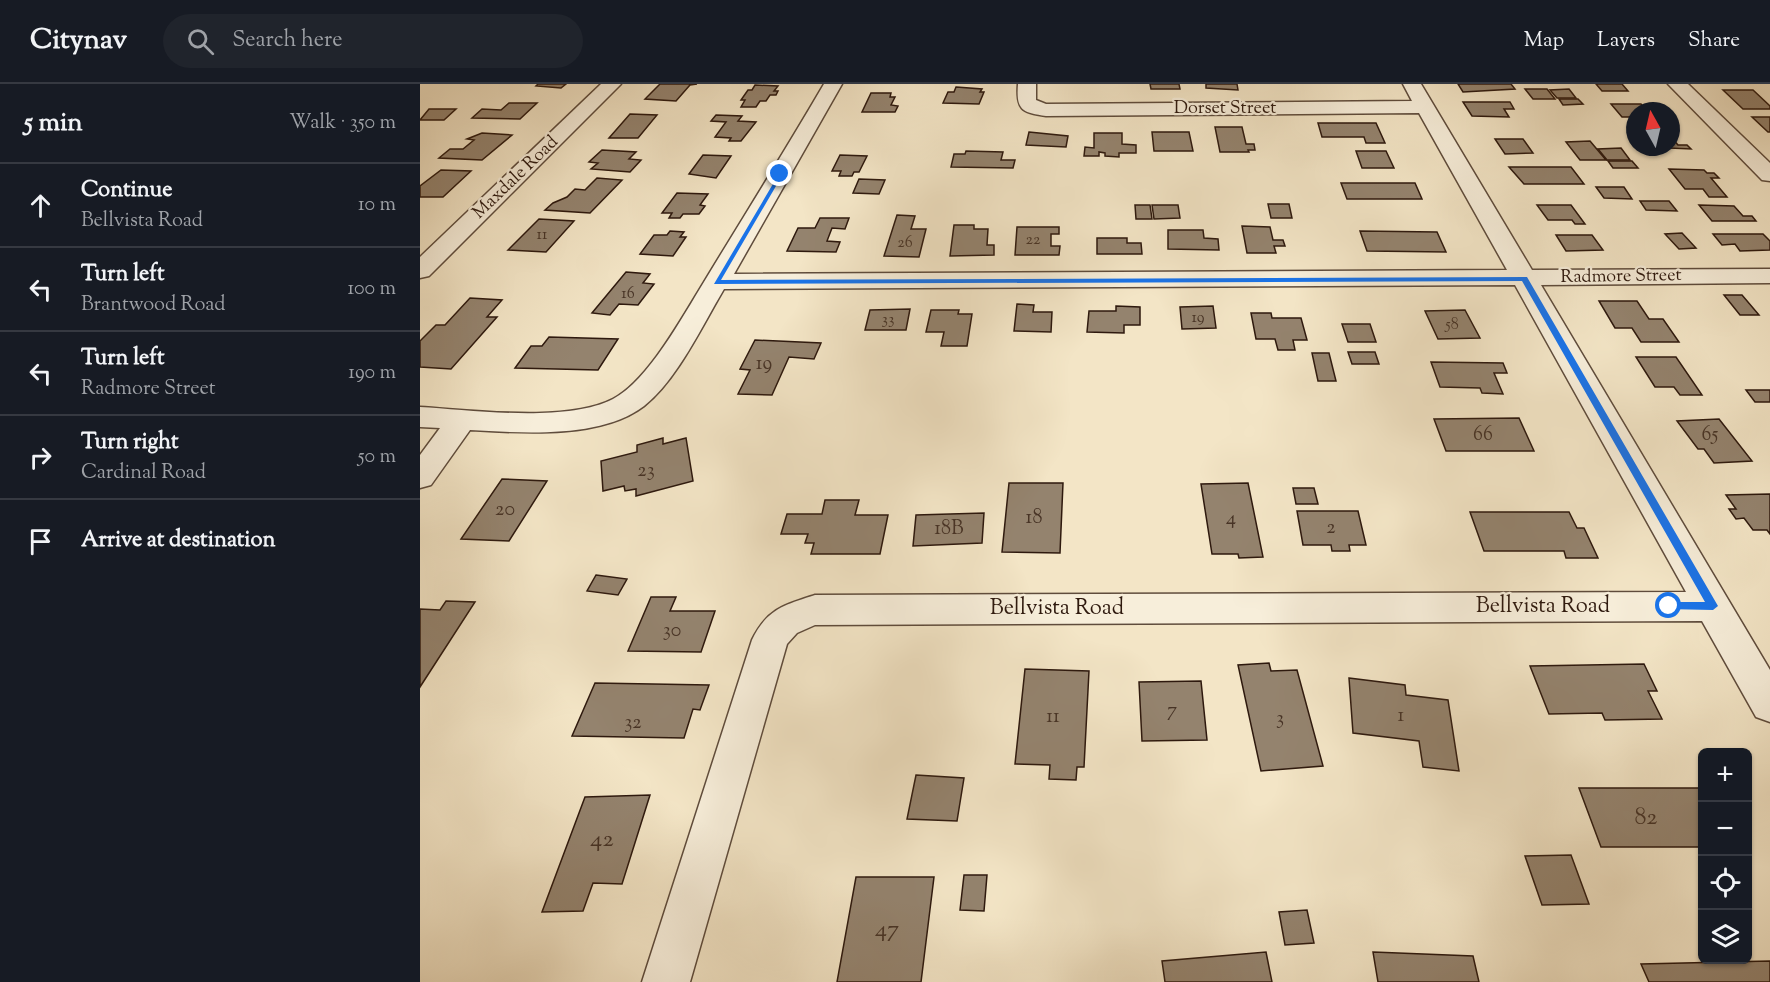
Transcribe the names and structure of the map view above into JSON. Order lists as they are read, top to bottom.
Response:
{
  "streets": {
    "street": [
      "Dorset Street",
      "Maxdale Road",
      "Radmore Street",
      "Bellvista Road"
    ]
  },
  "house_numbers": [
    "11",
    "22",
    "26",
    "16",
    "19",
    "33",
    "58",
    "19",
    "66",
    "65",
    "23",
    "20",
    "18",
    "4",
    "2",
    "18B",
    "30",
    "7",
    "1",
    "11",
    "3",
    "32",
    "82",
    "42",
    "47"
  ],
  "north": "top",
  "page": {
    "header": "Citynav",
    "search": "Search here",
    "nav": ["Map", "Layers", "Share"],
    "heading": ["5 min", "Walk · 350 m"],
    "list": [
      ["Continue", "Bellvista Road", "10 m"],
      ["Turn left", "Brantwood Road", "100 m"],
      ["Turn left", "Radmore Street", "190 m"],
      ["Turn right", "Cardinal Road", "50 m"],
      "Arrive at destination"
    ],
    "map_buttons": ["+", "−"]
  }
}
